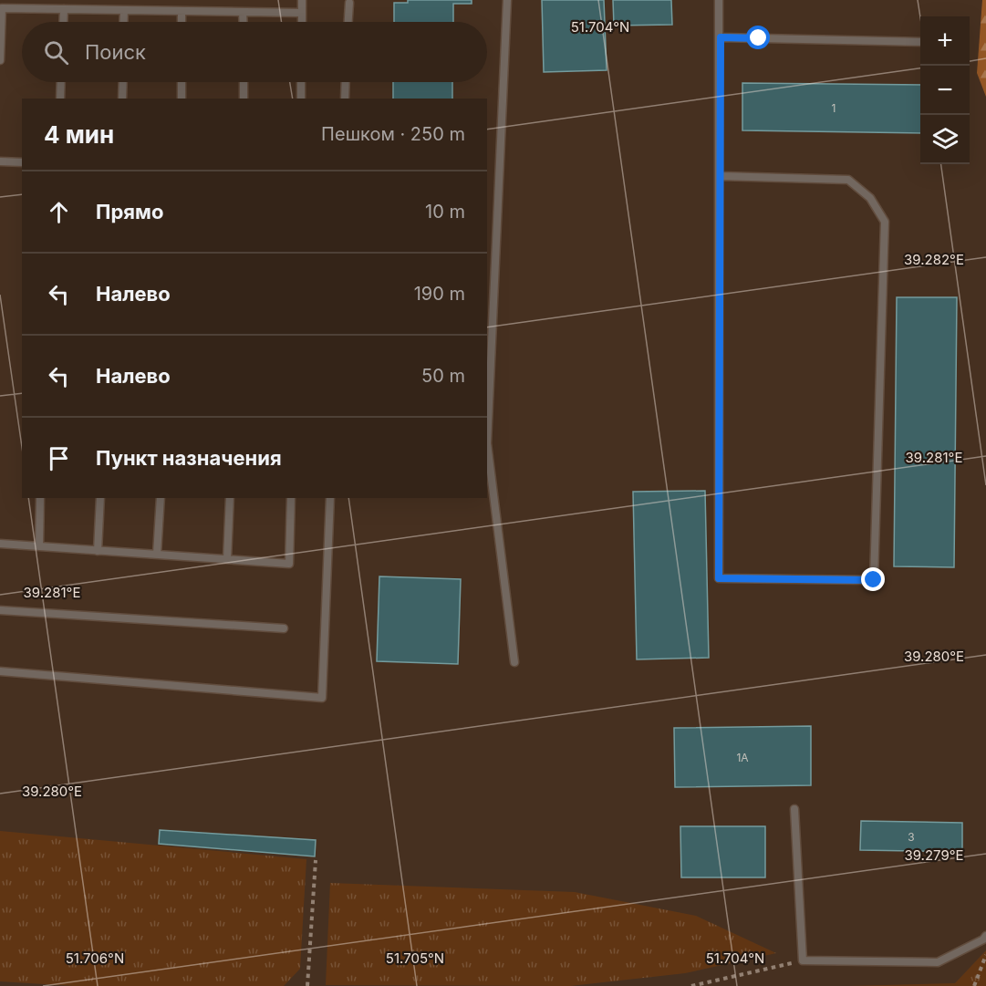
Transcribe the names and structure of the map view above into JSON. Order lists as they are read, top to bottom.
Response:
{
  "house_numbers": ["1", "1А", "3"],
  "page": {
    "map_buttons": ["+", "−"],
    "search": "Поиск",
    "heading": ["4 мин", "Пешком · 250 m"],
    "list": [
      ["Прямо", "10 m"],
      ["Налево", "190 m"],
      ["Налево", "50 m"],
      "Пункт назначения"
    ]
  },
  "coordinates": [
    "51.704°N",
    "39.282°E",
    "39.281°E",
    "39.280°E",
    "39.279°E",
    "51.706°N",
    "51.705°N"
  ]
}
